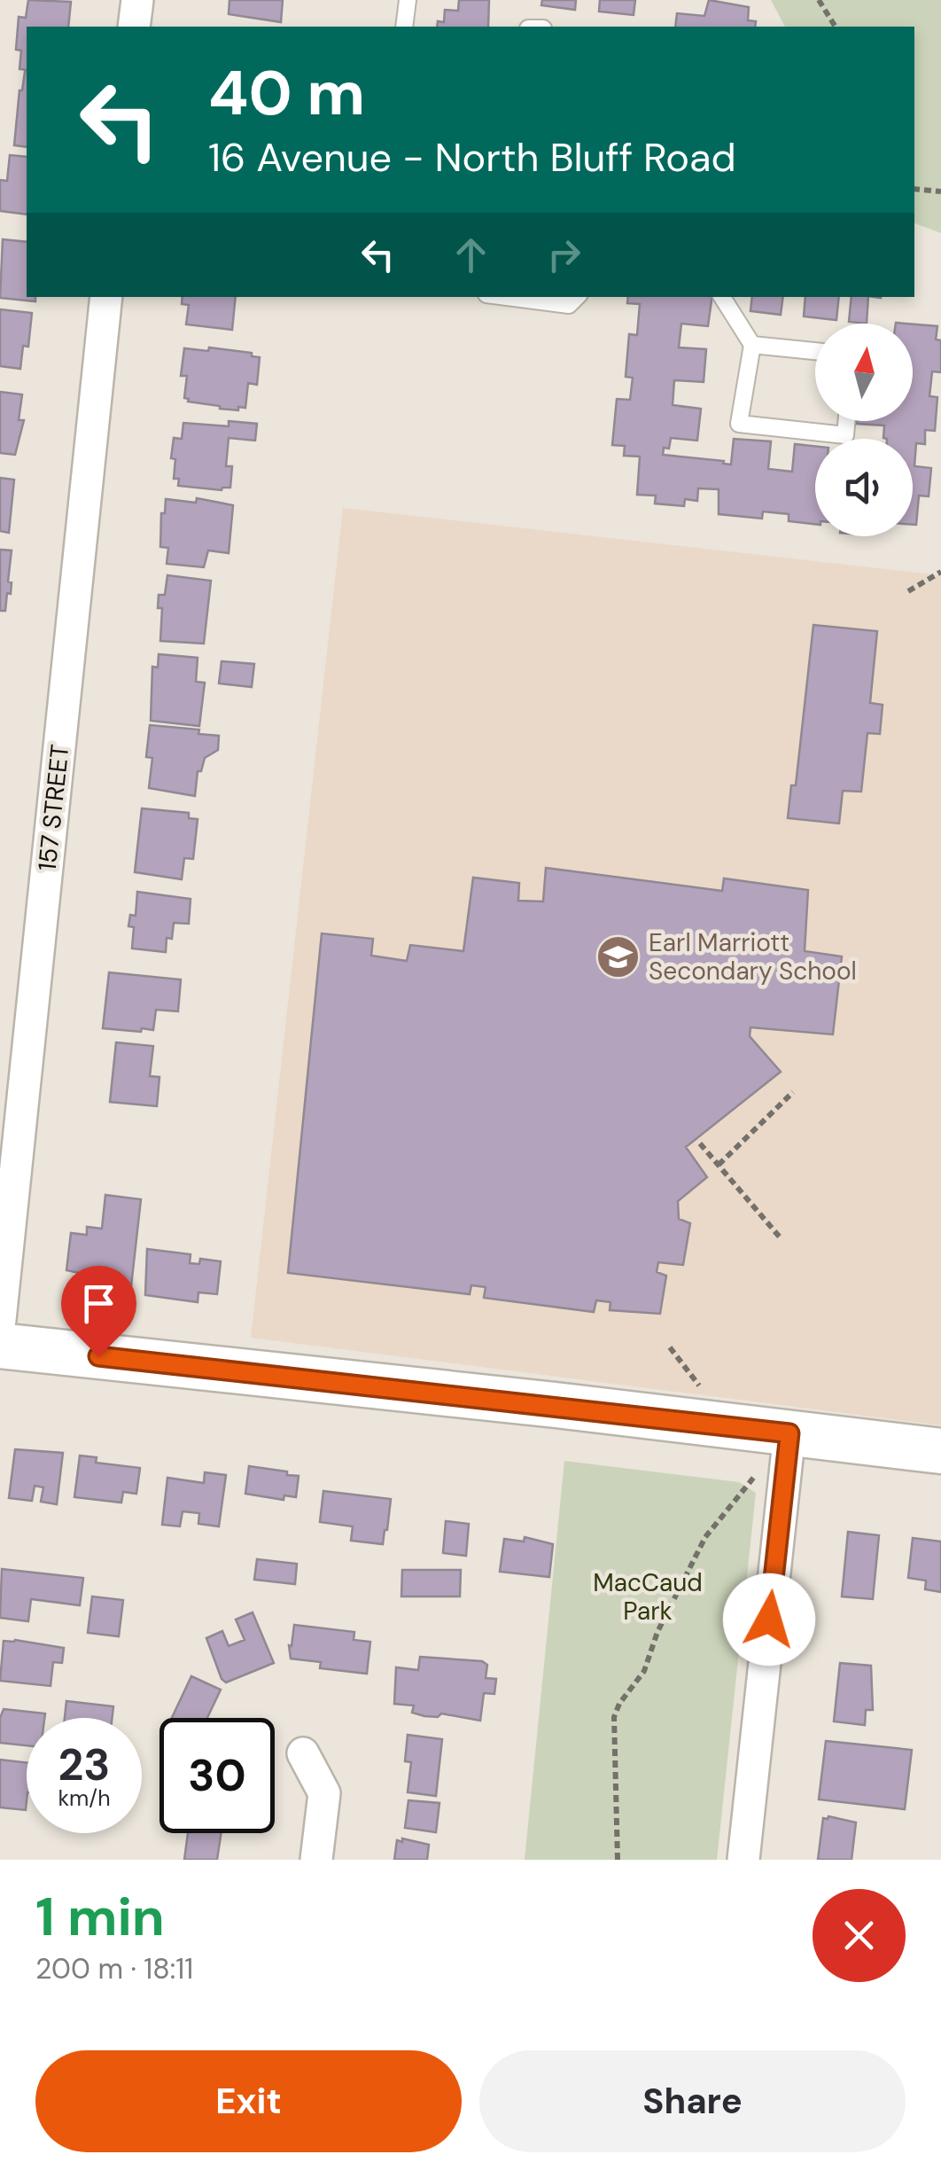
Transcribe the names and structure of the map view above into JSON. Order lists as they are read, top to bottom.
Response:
{
  "streets": {
    "street": ["157 STREET"]
  },
  "parks": ["MacCaud Park"],
  "places": {
    "school or university": ["Earl Marriott Secondary School"]
  },
  "north": "top",
  "page": {
    "turn": ["40 m", "16 Avenue - North Bluff Road"],
    "speed": "23 km/h",
    "limit": "30",
    "heading": ["1 min", "200 m · 18:11"],
    "buttons": ["Exit", "Share"]
  }
}
